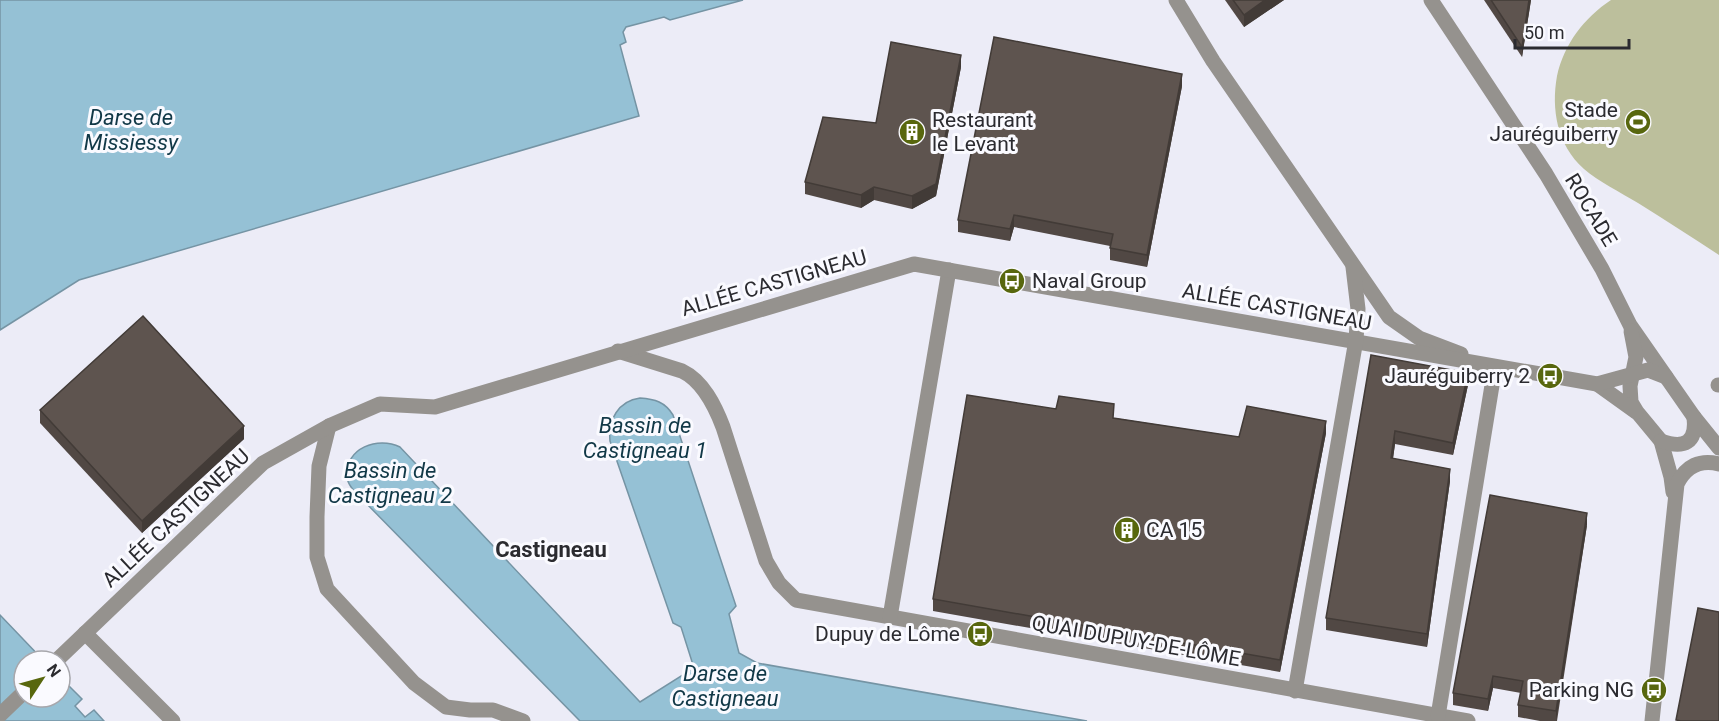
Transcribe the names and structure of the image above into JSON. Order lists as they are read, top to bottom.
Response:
{
  "streets": {
    "street": ["ROCADE", "ALLÉE CASTIGNEAU", "QUAI DUPUY-DE-LÔME"]
  },
  "crossings": [
    ["ALLÉE CASTIGNEAU", "QUAI DUPUY-DE-LÔME"]
  ],
  "districts": ["Castigneau"],
  "water": [
    "Darse de Missiessy",
    "Bassin de Castigneau 1",
    "Bassin de Castigneau 2",
    "Darse de Castigneau"
  ],
  "places": {
    "sports": ["Stade Jauréguiberry"],
    "building": ["Restaurant le Levant", "CA 15"],
    "bus stop": [
      "Naval Group",
      "Jauréguiberry 2",
      "Dupuy de Lôme",
      "Parking NG"
    ]
  },
  "scale_bar": "50 m",
  "north": "top right"
}
